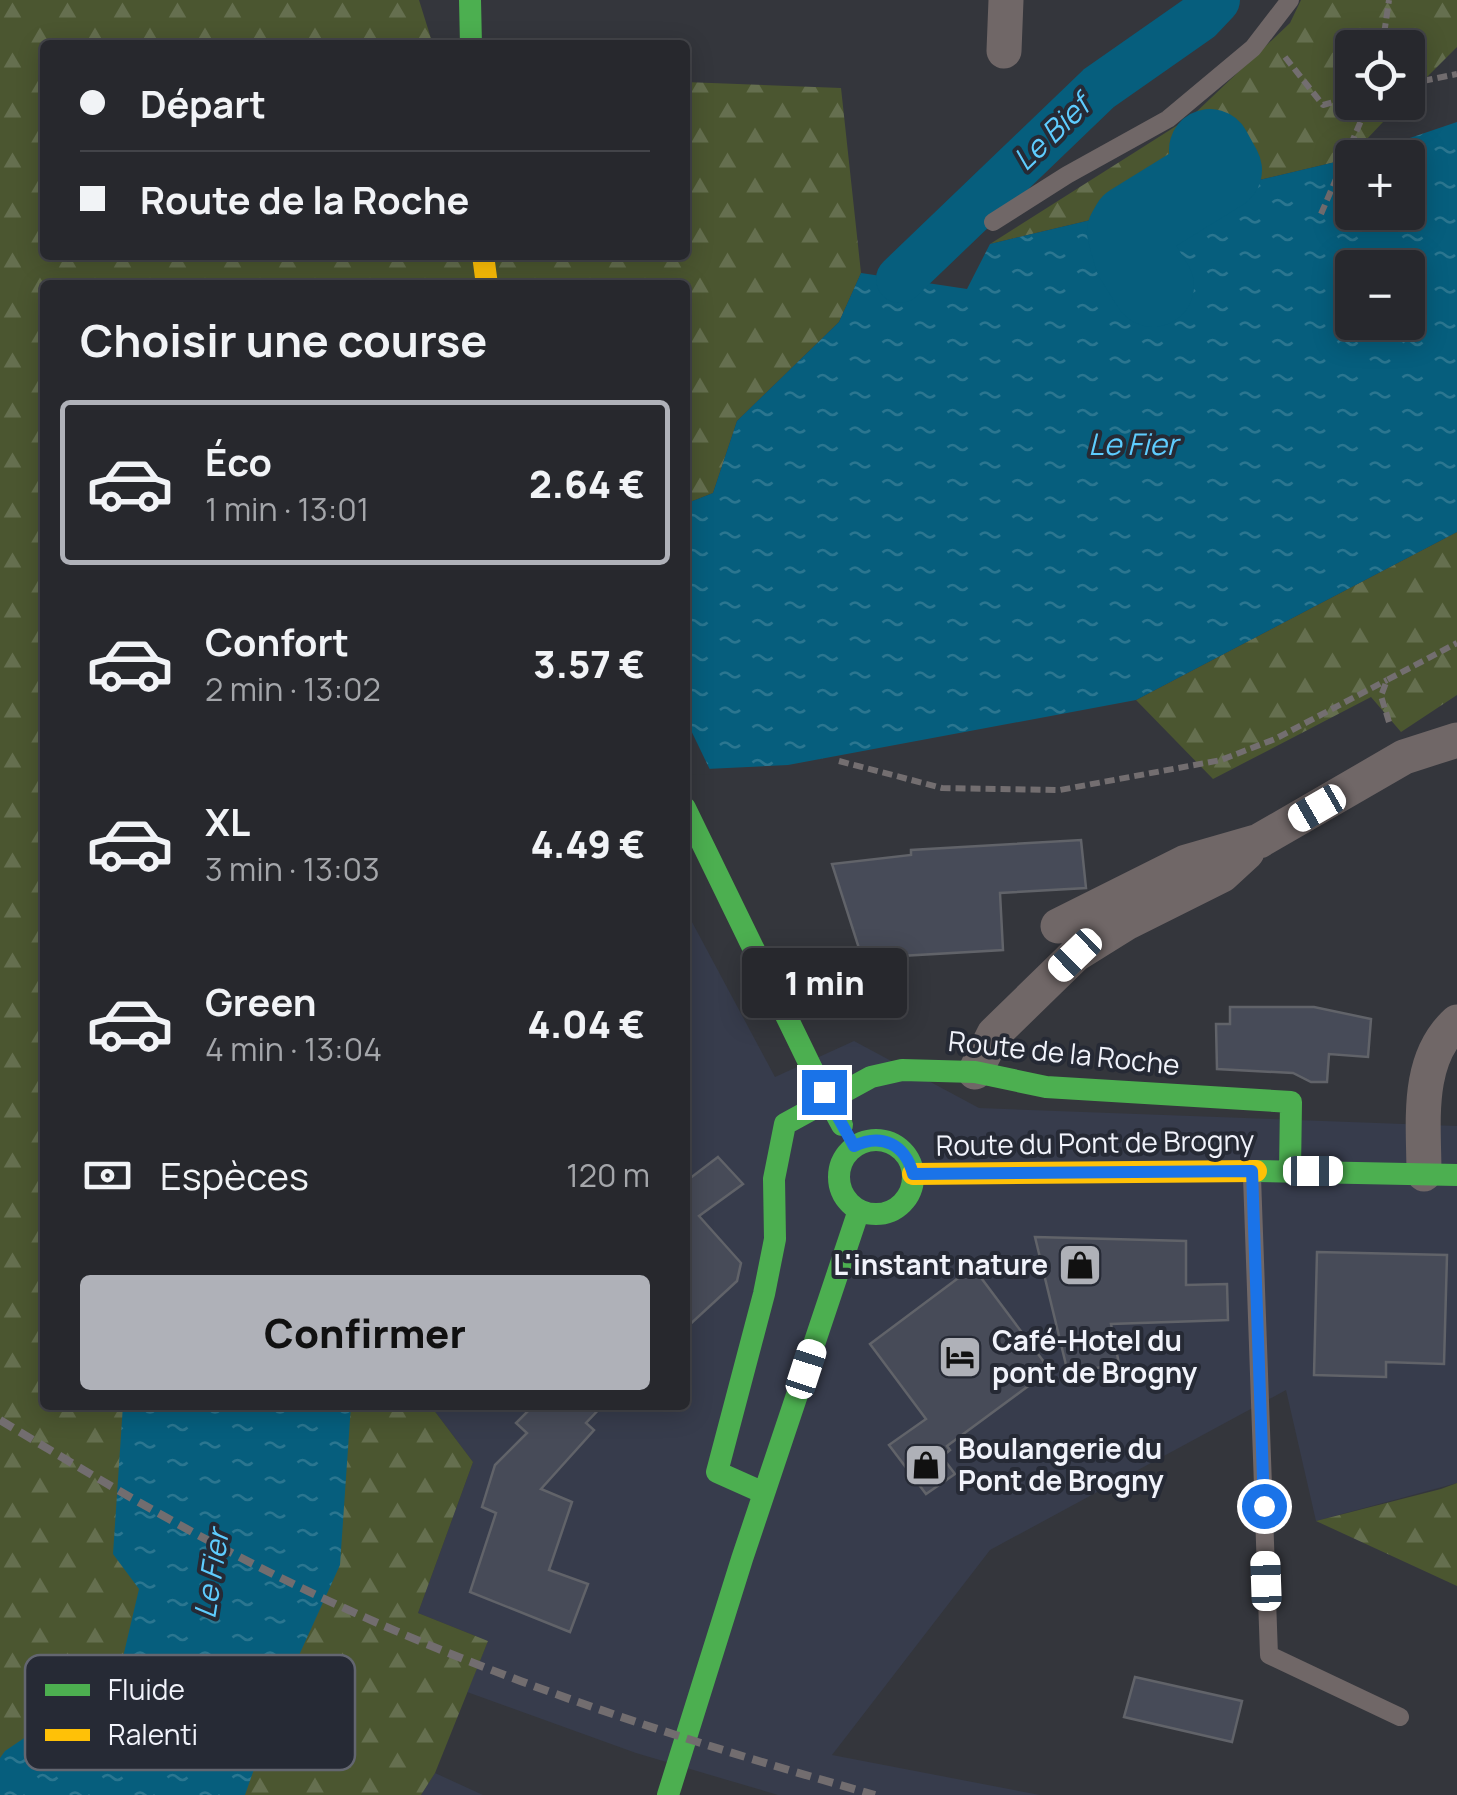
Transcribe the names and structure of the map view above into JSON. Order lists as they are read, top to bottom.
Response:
{
  "streets": {
    "main road": ["Route de la Roche", "Route du Pont de Brogny"]
  },
  "crossings": [
    ["Route de la Roche", "Route du Pont de Brogny"]
  ],
  "water": ["Le Bief", "Le Fier"],
  "places": {
    "shop": ["L'instant nature", "Boulangerie du Pont de Brogny"],
    "hotel": ["Café-Hotel du pont de Brogny"]
  },
  "legend": ["Fluide", "Ralenti"],
  "page": {
    "map_buttons": ["+", "−"],
    "banner": ["Départ", "Route de la Roche"],
    "heading": "Choisir une course",
    "list": [
      {
        "name": "Éco",
        "note": "1 min · 13:01",
        "value": "2.64 €"
      },
      {
        "name": "Confort",
        "note": "2 min · 13:02",
        "value": "3.57 €"
      },
      {
        "name": "XL",
        "note": "3 min · 13:03",
        "value": "4.49 €"
      },
      {
        "name": "Green",
        "note": "4 min · 13:04",
        "value": "4.04 €"
      }
    ],
    "bubble": "1 min",
    "pay": ["Espèces", "120 m"],
    "buttons": "Confirmer"
  }
}
